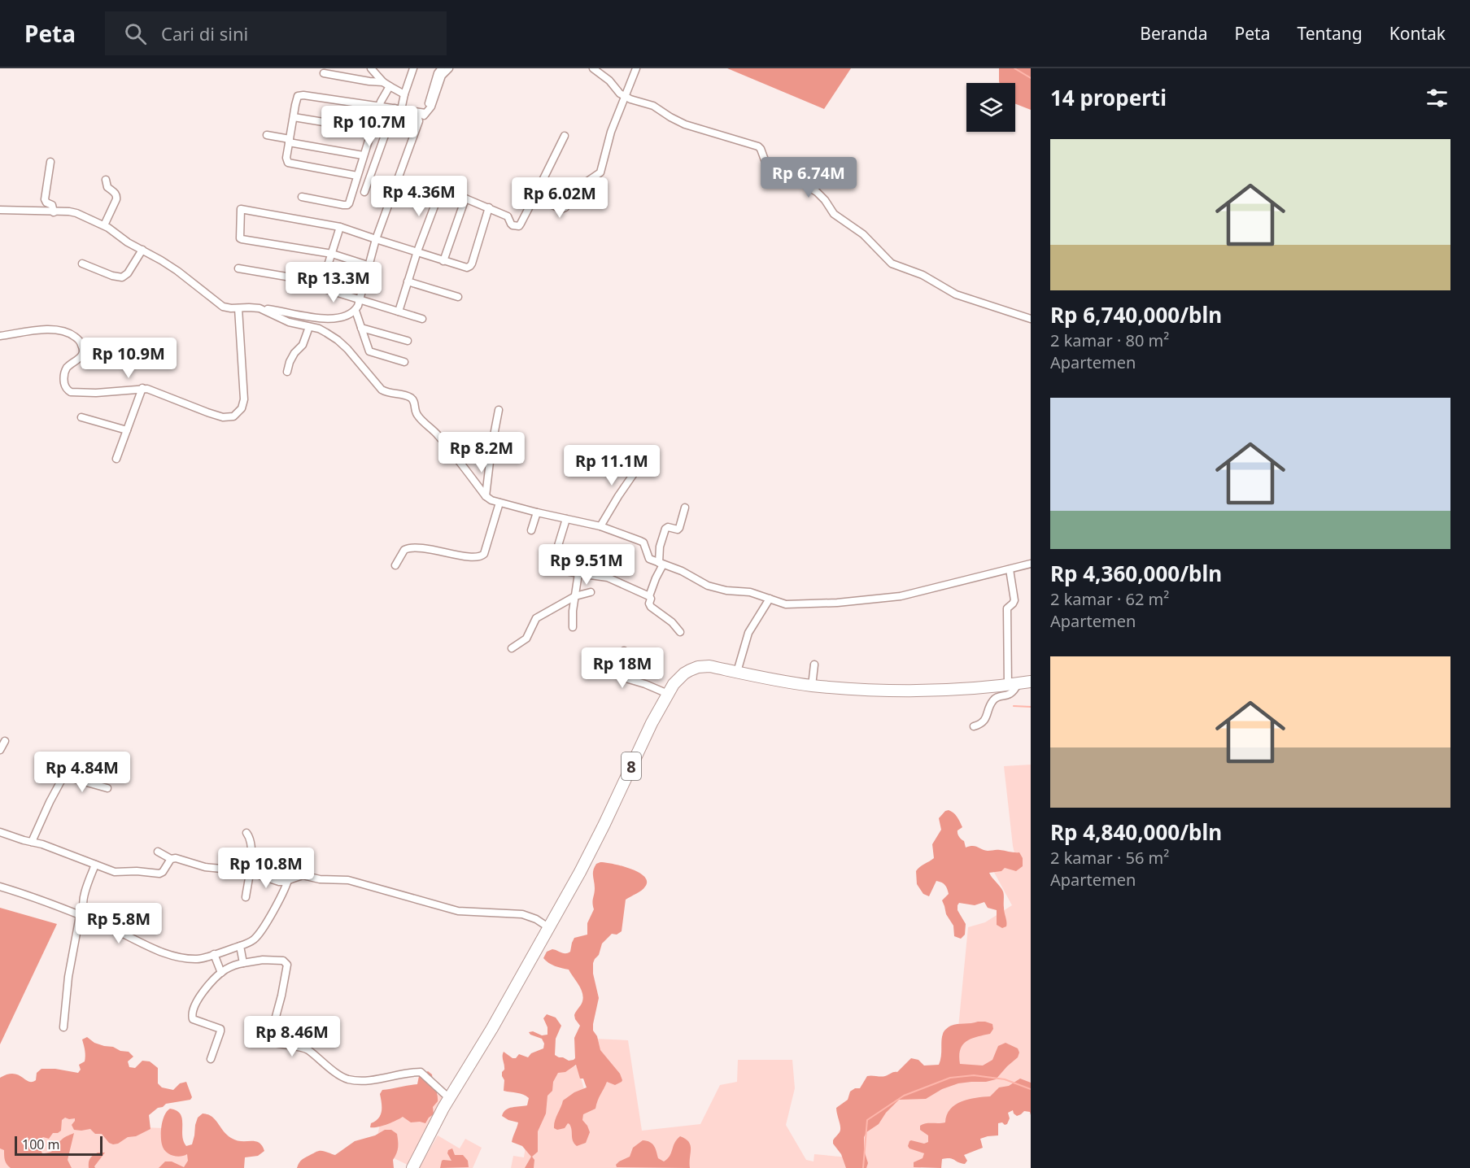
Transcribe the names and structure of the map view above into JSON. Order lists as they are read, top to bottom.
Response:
{
  "streets": {
    "highway": ["8"]
  },
  "scale_bar": "100 m",
  "page": {
    "header": "Peta",
    "search": "Cari di sini",
    "nav": [
      "Beranda",
      "Peta",
      "Tentang",
      "Kontak"
    ],
    "heading": "14 properti",
    "price": [
      "Rp 10.7M",
      "Rp 6.74M",
      "Rp 4.36M",
      "Rp 6.02M",
      "Rp 13.3M",
      "Rp 10.9M",
      "Rp 8.2M",
      "Rp 11.1M",
      "Rp 9.51M",
      "Rp 18M",
      "Rp 4.84M",
      "Rp 10.8M",
      "Rp 5.8M",
      "Rp 8.46M"
    ],
    "list": [
      {
        "name": "Rp 6,740,000/bln",
        "note": "2 kamar · 80 m² · Apartemen"
      },
      {
        "name": "Rp 4,360,000/bln",
        "note": "2 kamar · 62 m² · Apartemen"
      },
      {
        "name": "Rp 4,840,000/bln",
        "note": "2 kamar · 56 m² · Apartemen"
      }
    ],
    "scale": "100 m"
  }
}
